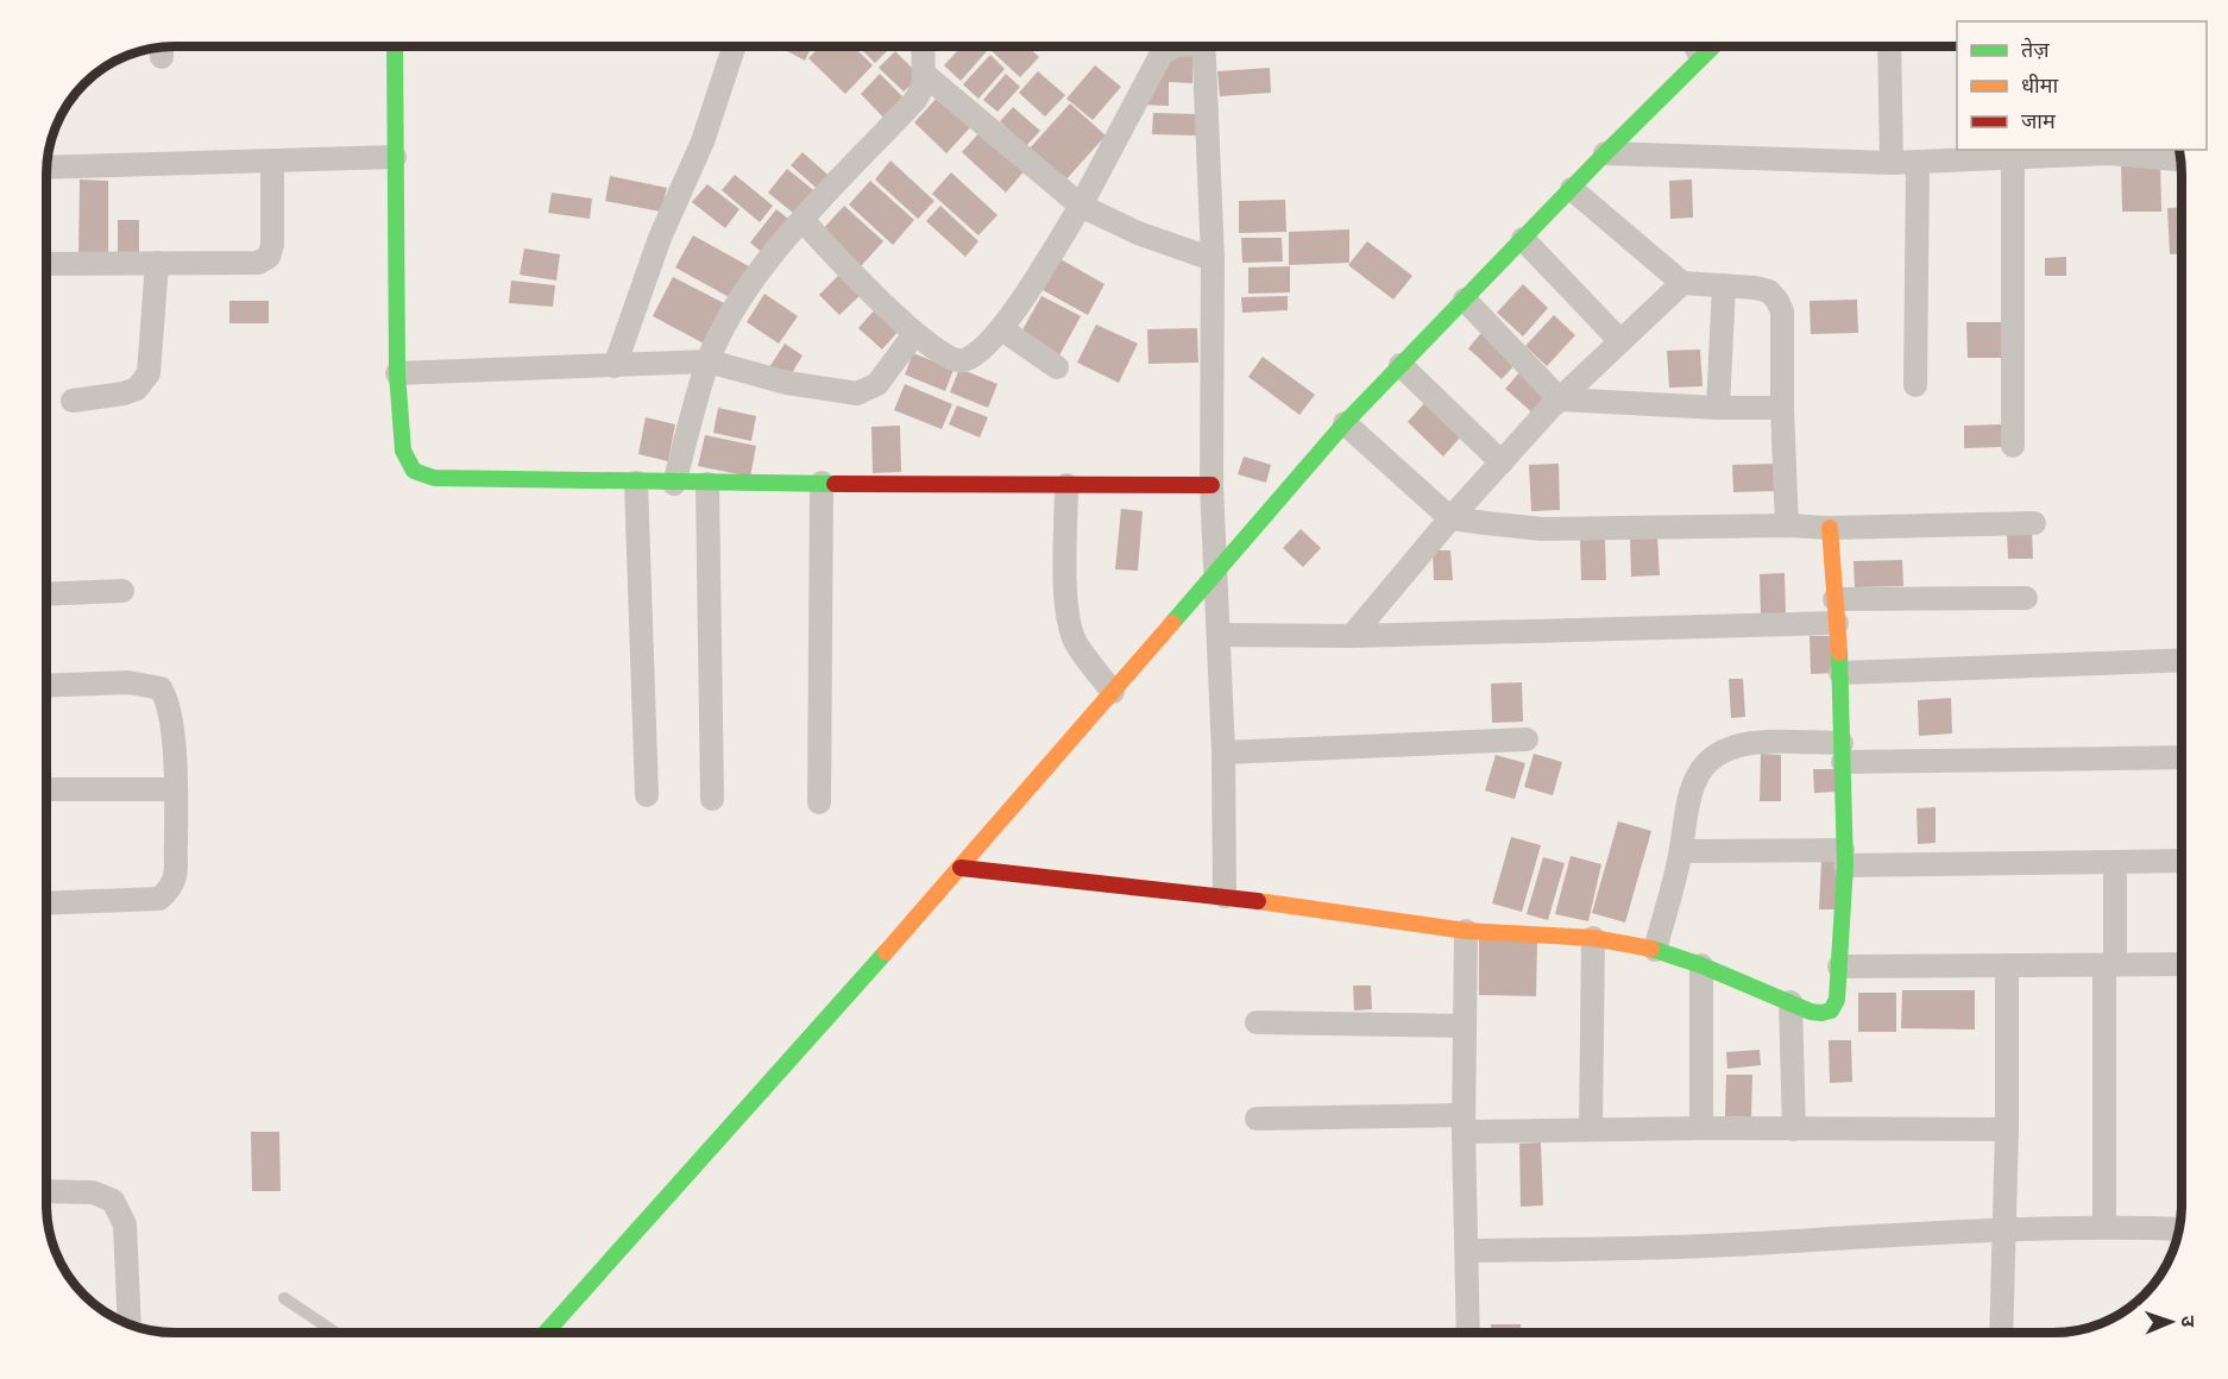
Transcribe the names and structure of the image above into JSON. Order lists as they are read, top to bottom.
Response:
{
  "legend": ["तेज़", "धीमा", "जाम"],
  "north": "right"
}
